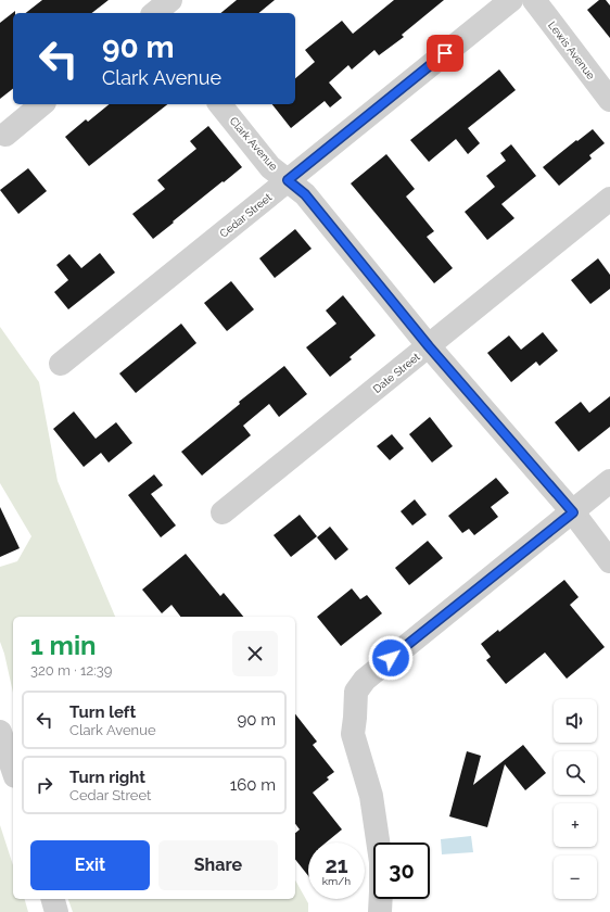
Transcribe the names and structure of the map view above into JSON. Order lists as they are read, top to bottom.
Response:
{
  "streets": {
    "street": [
      "Lewis Avenue",
      "Clark Avenue",
      "Cedar Street",
      "Date Street"
    ]
  },
  "crossings": [
    ["Clark Avenue", "Cedar Street"],
    ["Clark Avenue", "Date Street"]
  ],
  "page": {
    "turn": ["90 m", "Clark Avenue"],
    "heading": ["1 min", "320 m · 12:39"],
    "list": [
      {
        "name": "Turn left",
        "note": "Clark Avenue",
        "value": "90 m"
      },
      {
        "name": "Turn right",
        "note": "Cedar Street",
        "value": "160 m"
      }
    ],
    "map_buttons": ["+", "−"],
    "buttons": ["Exit", "Share"],
    "speed": "21 km/h",
    "limit": "30"
  }
}
